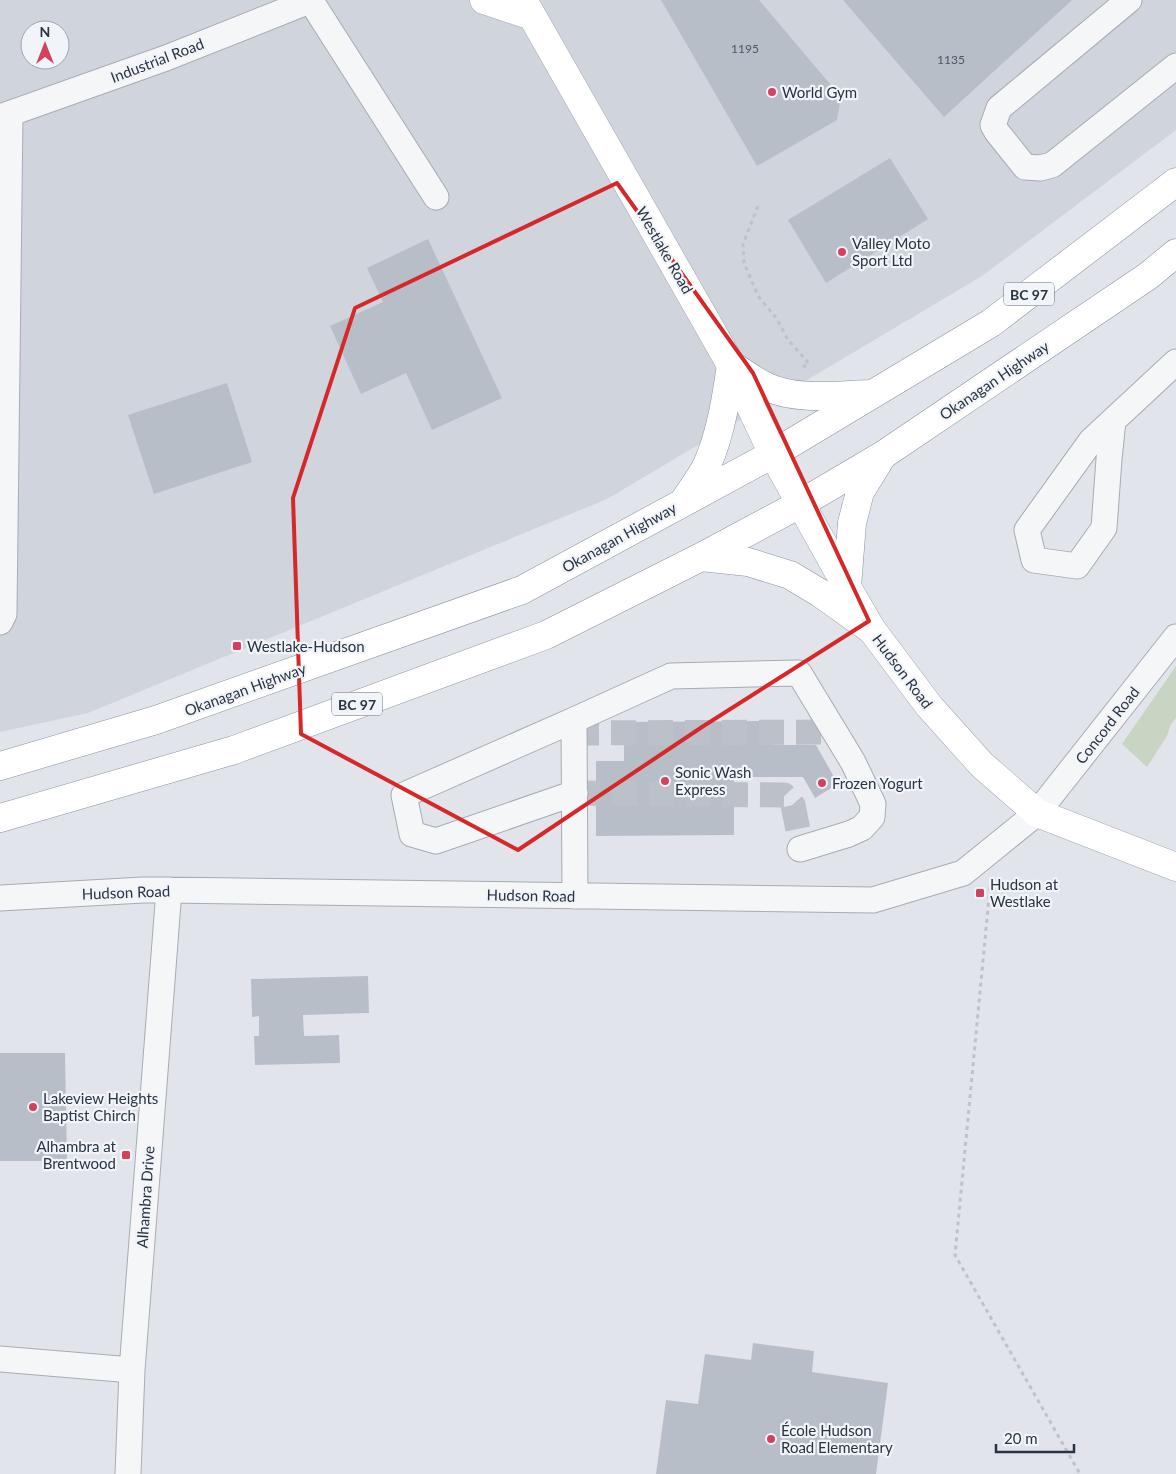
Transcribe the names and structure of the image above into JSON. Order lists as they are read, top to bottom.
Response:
{
  "streets": {
    "main road": [
      "Westlake Road",
      "BC 97",
      "Okanagan Highway",
      "Hudson Road"
    ],
    "street": ["Industrial Road", "Concord Road", "Alhambra Drive"]
  },
  "crossings": [
    ["Westlake Road", "Okanagan Highway"],
    ["Westlake Road", "Hudson Road"],
    ["Okanagan Highway", "Hudson Road"],
    ["Hudson Road", "Concord Road"],
    ["Hudson Road", "Alhambra Drive"]
  ],
  "places": {
    "other": [
      "World Gym",
      "Valley Moto Sport Ltd",
      "Sonic Wash Express",
      "Frozen Yogurt",
      "Lakeview Heights Baptist Chirch",
      "École Hudson Road Elementary"
    ],
    "transit": ["Westlake-Hudson", "Hudson at Westlake", "Alhambra at Brentwood"]
  },
  "house_numbers": ["1195", "1135"],
  "scale_bar": "20 m",
  "north": "top"
}
